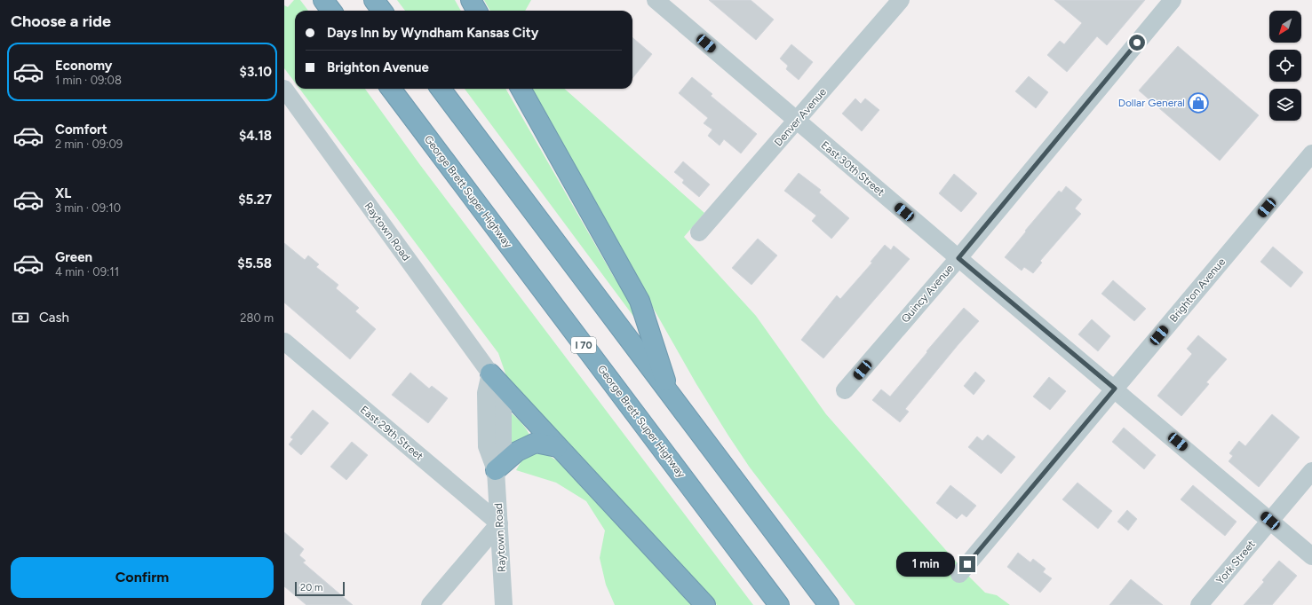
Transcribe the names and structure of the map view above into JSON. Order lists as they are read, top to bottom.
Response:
{
  "streets": {
    "highway": ["George Brett Super Highway", "I 70"],
    "street": [
      "Denver Avenue",
      "East 30th Street",
      "Raytown Road",
      "Brighton Avenue",
      "Quincy Avenue",
      "East 29th Street",
      "York Street"
    ]
  },
  "crossings": [
    ["Denver Avenue", "East 30th Street"],
    ["East 30th Street", "Brighton Avenue"],
    ["East 30th Street", "Quincy Avenue"],
    ["East 30th Street", "York Street"],
    ["Raytown Road", "East 29th Street"]
  ],
  "places": {
    "shop": ["Dollar General"]
  },
  "scale_bar": "20 m",
  "north": "bottom left",
  "page": {
    "heading": "Choose a ride",
    "banner": ["Days Inn by Wyndham Kansas City", "Brighton Avenue"],
    "list": [
      {
        "name": "Economy",
        "note": "1 min · 09:08",
        "value": "$3.10"
      },
      {
        "name": "Comfort",
        "note": "2 min · 09:09",
        "value": "$4.18"
      },
      {
        "name": "XL",
        "note": "3 min · 09:10",
        "value": "$5.27"
      },
      {
        "name": "Green",
        "note": "4 min · 09:11",
        "value": "$5.58"
      }
    ],
    "pay": ["Cash", "280 m"],
    "buttons": "Confirm",
    "bubble": "1 min",
    "scale": "20 m"
  }
}
